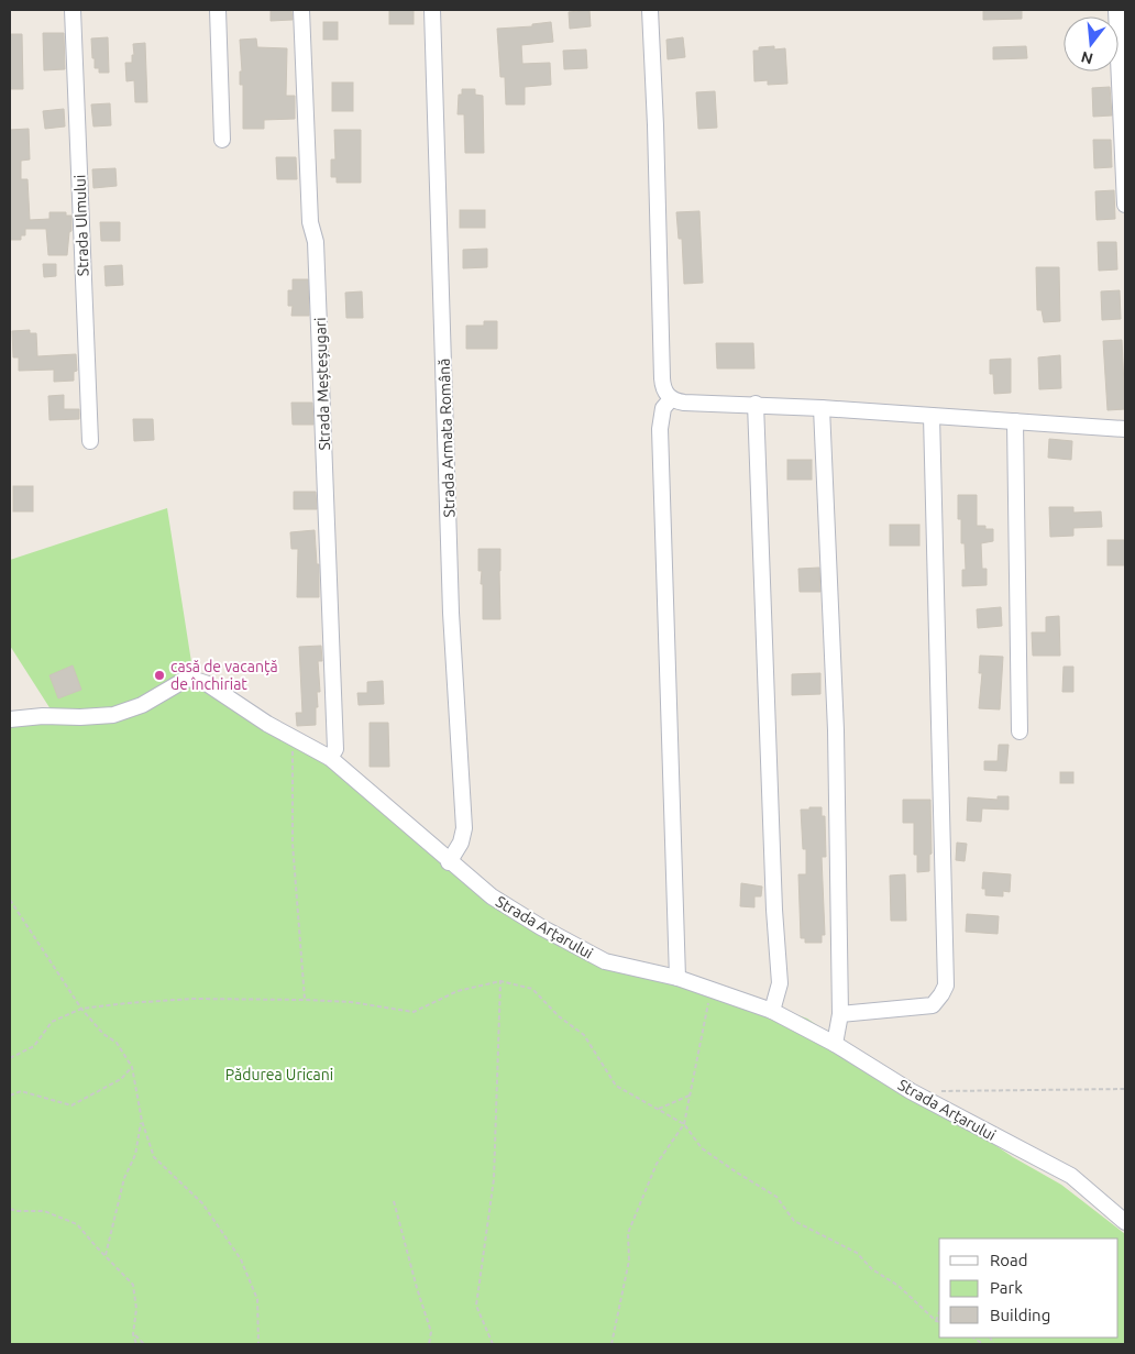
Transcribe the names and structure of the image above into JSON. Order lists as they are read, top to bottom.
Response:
{
  "streets": {
    "street": [
      "Strada Ulmului",
      "Strada Meșteșugari",
      "Strada Armata Română",
      "Strada Arțarului"
    ]
  },
  "crossings": [
    ["Strada Meșteșugari", "Strada Arțarului"],
    ["Strada Armata Română", "Strada Arțarului"]
  ],
  "parks": ["Pădurea Uricani"],
  "places": ["casă de vacanță de închiriat"],
  "legend": ["Road", "Park", "Building"],
  "north": "bottom"
}
